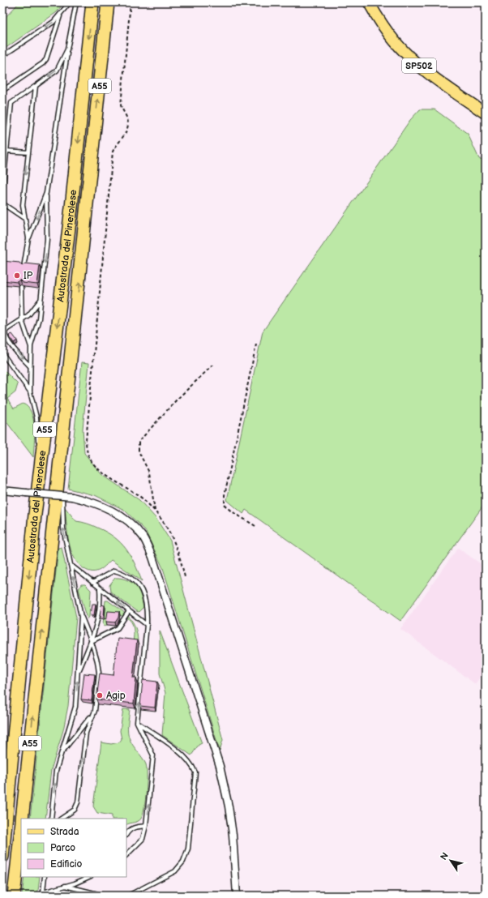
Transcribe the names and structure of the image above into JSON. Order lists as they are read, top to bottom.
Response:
{
  "streets": {
    "highway": ["A55", "Autostrada del Pinerolese"],
    "main road": ["SP502"]
  },
  "places": ["IP", "Agip"],
  "legend": ["Strada", "Parco", "Edificio"],
  "north": "top left"
}
